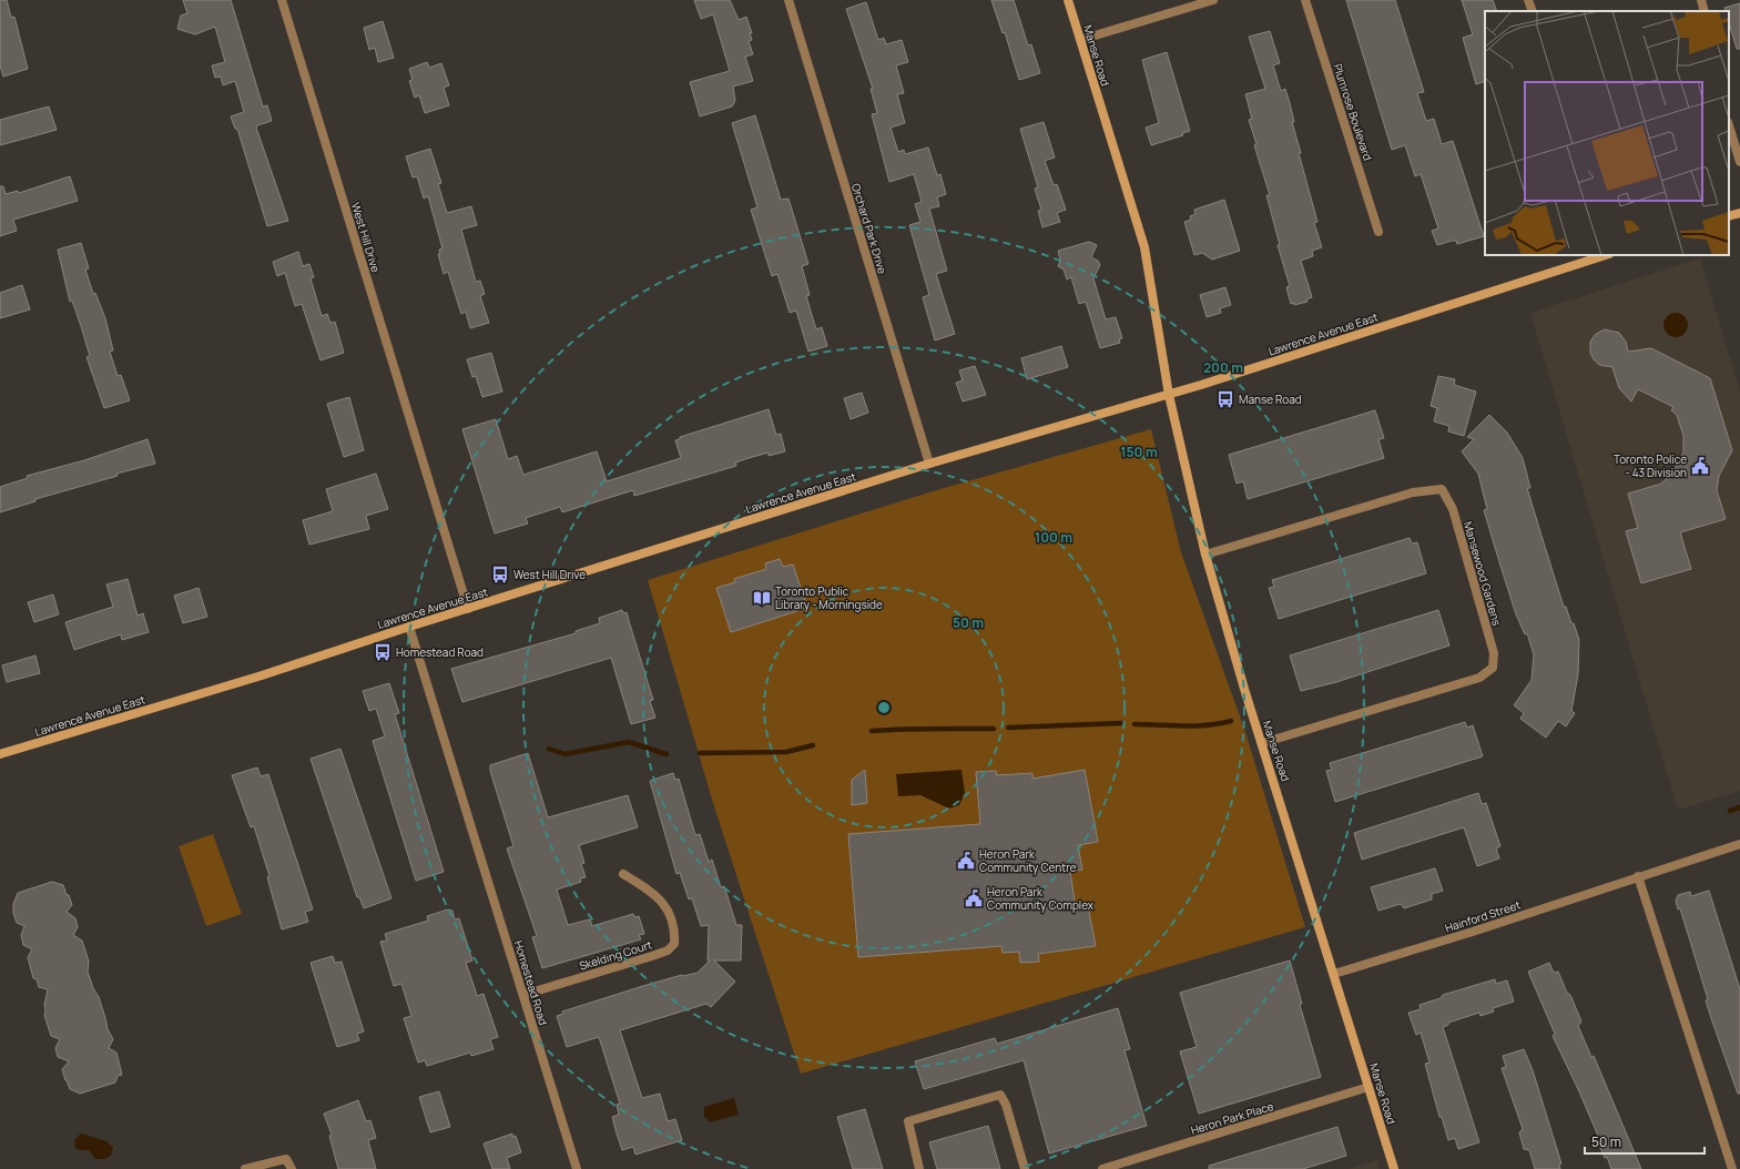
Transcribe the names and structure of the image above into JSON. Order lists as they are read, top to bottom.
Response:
{
  "streets": {
    "main road": ["Manse Road", "Lawrence Avenue East"],
    "street": [
      "Plumrose Boulevard",
      "Orchard Park Drive",
      "West Hill Drive",
      "Mansewood Gardens",
      "Hainford Street",
      "Skelding Court",
      "Homestead Road",
      "Heron Park Place"
    ]
  },
  "crossings": [
    ["Manse Road", "Lawrence Avenue East"],
    ["Manse Road", "Mansewood Gardens"],
    ["Manse Road", "Hainford Street"],
    ["Manse Road", "Heron Park Place"],
    ["Orchard Park Drive", "Lawrence Avenue East"],
    ["West Hill Drive", "Lawrence Avenue East"],
    ["Lawrence Avenue East", "Homestead Road"],
    ["Skelding Court", "Homestead Road"]
  ],
  "places": {
    "bus stop": ["Manse Road", "West Hill Drive", "Homestead Road"],
    "public building": ["Toronto Police - 43 Division", "Heron Park Community Centre", "Heron Park Community Complex"],
    "library": ["Toronto Public Library - Morningside"]
  },
  "scale_bar": "50 m",
  "rings": [
    "200 m",
    "150 m",
    "100 m",
    "50 m"
  ]
}
